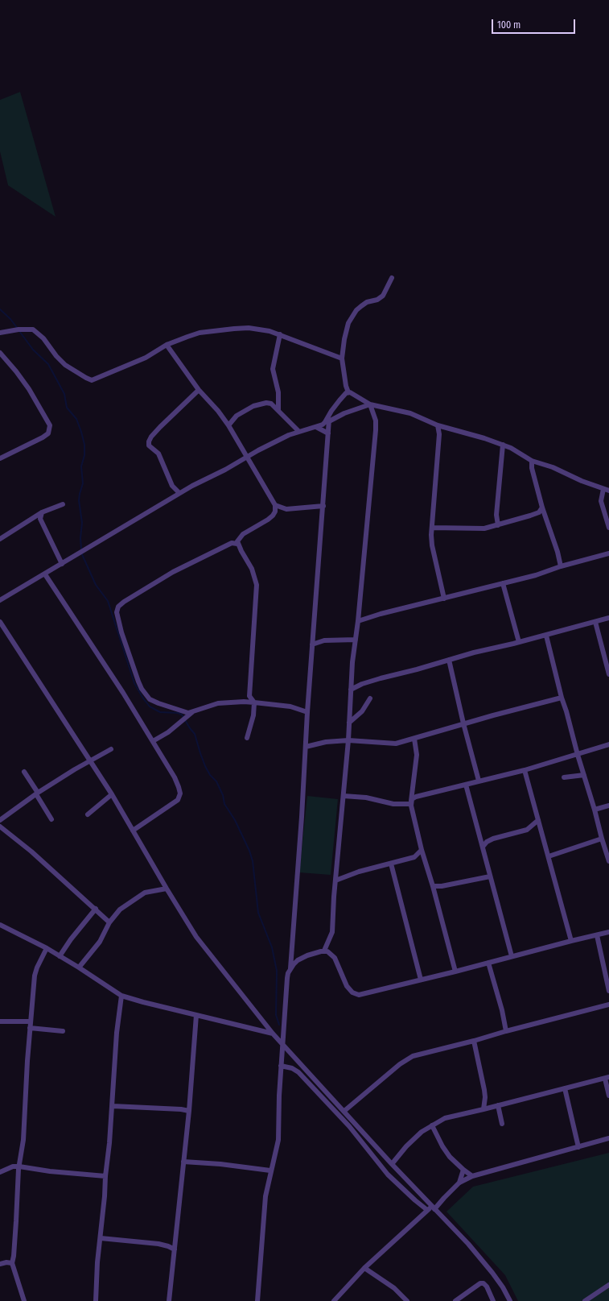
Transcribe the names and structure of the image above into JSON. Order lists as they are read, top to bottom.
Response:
{
  "scale_bar": "100 m"
}
